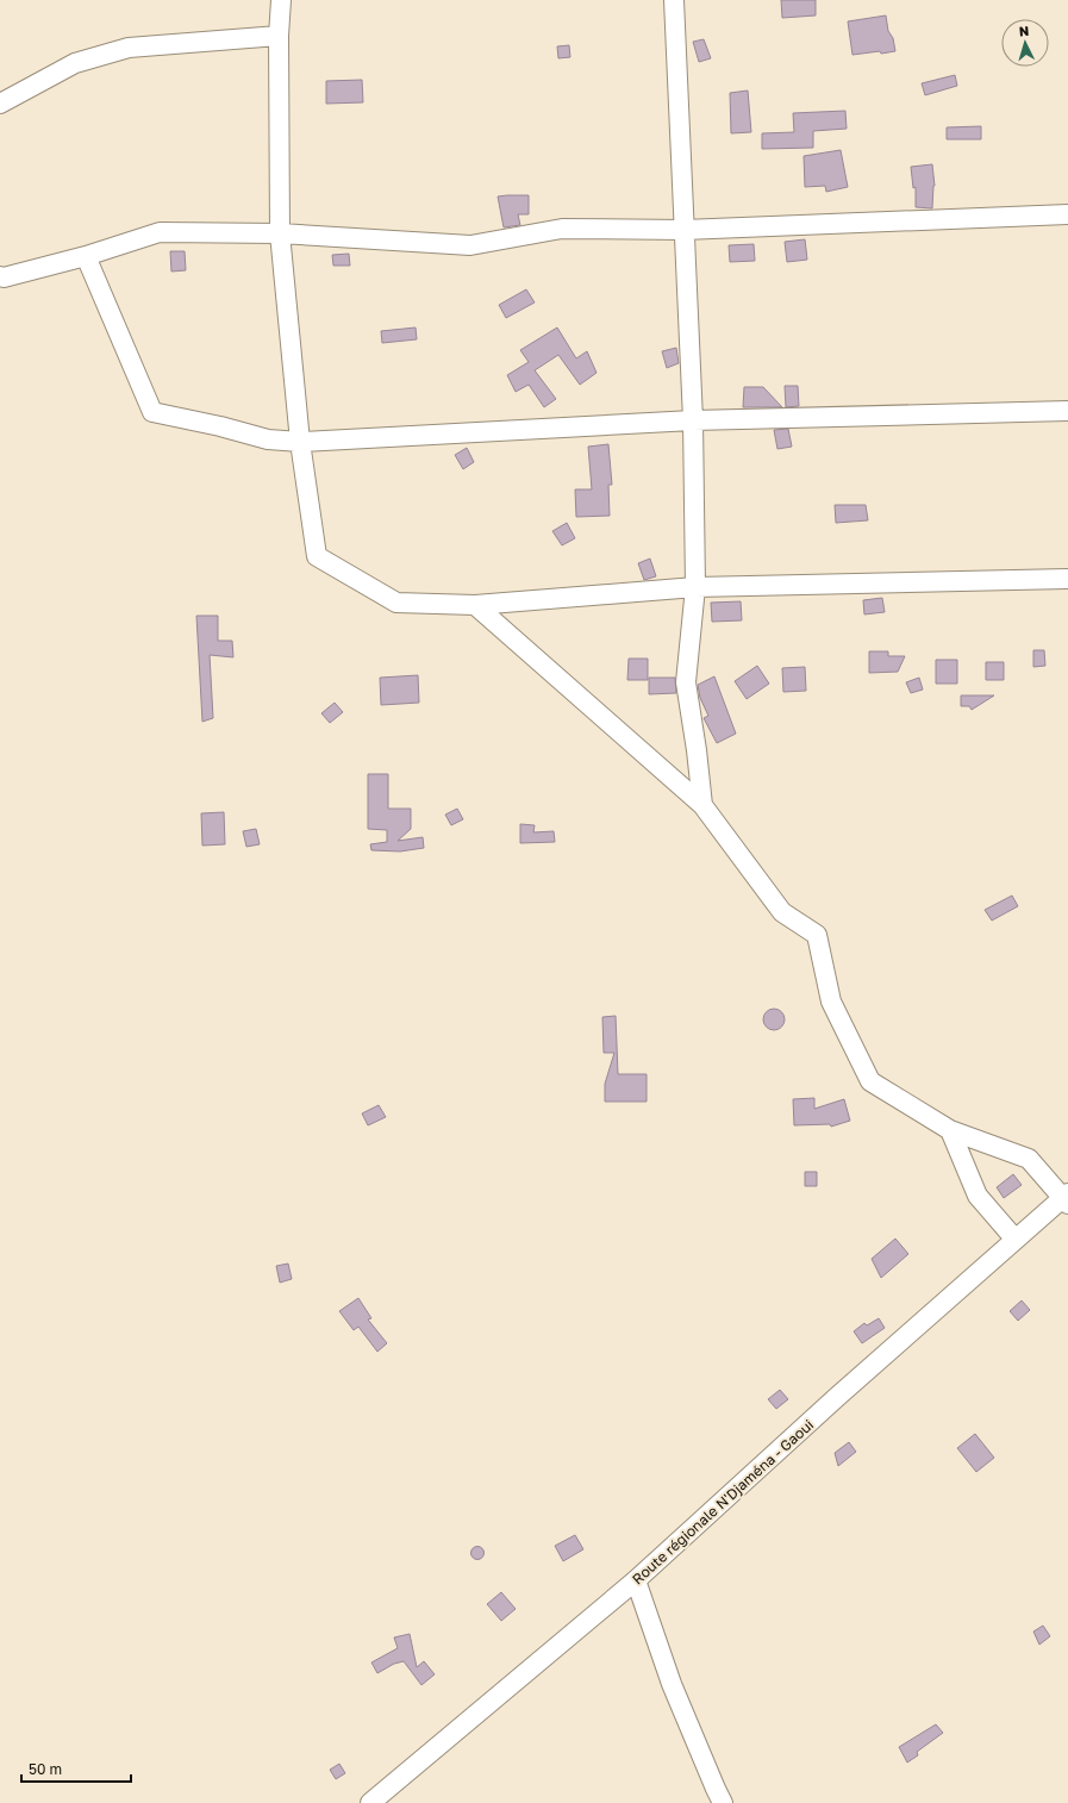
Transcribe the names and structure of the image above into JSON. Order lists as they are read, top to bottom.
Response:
{
  "streets": {
    "street": ["Route régionale N'Djaména - Gaoui"]
  },
  "scale_bar": "50 m",
  "north": "top"
}
